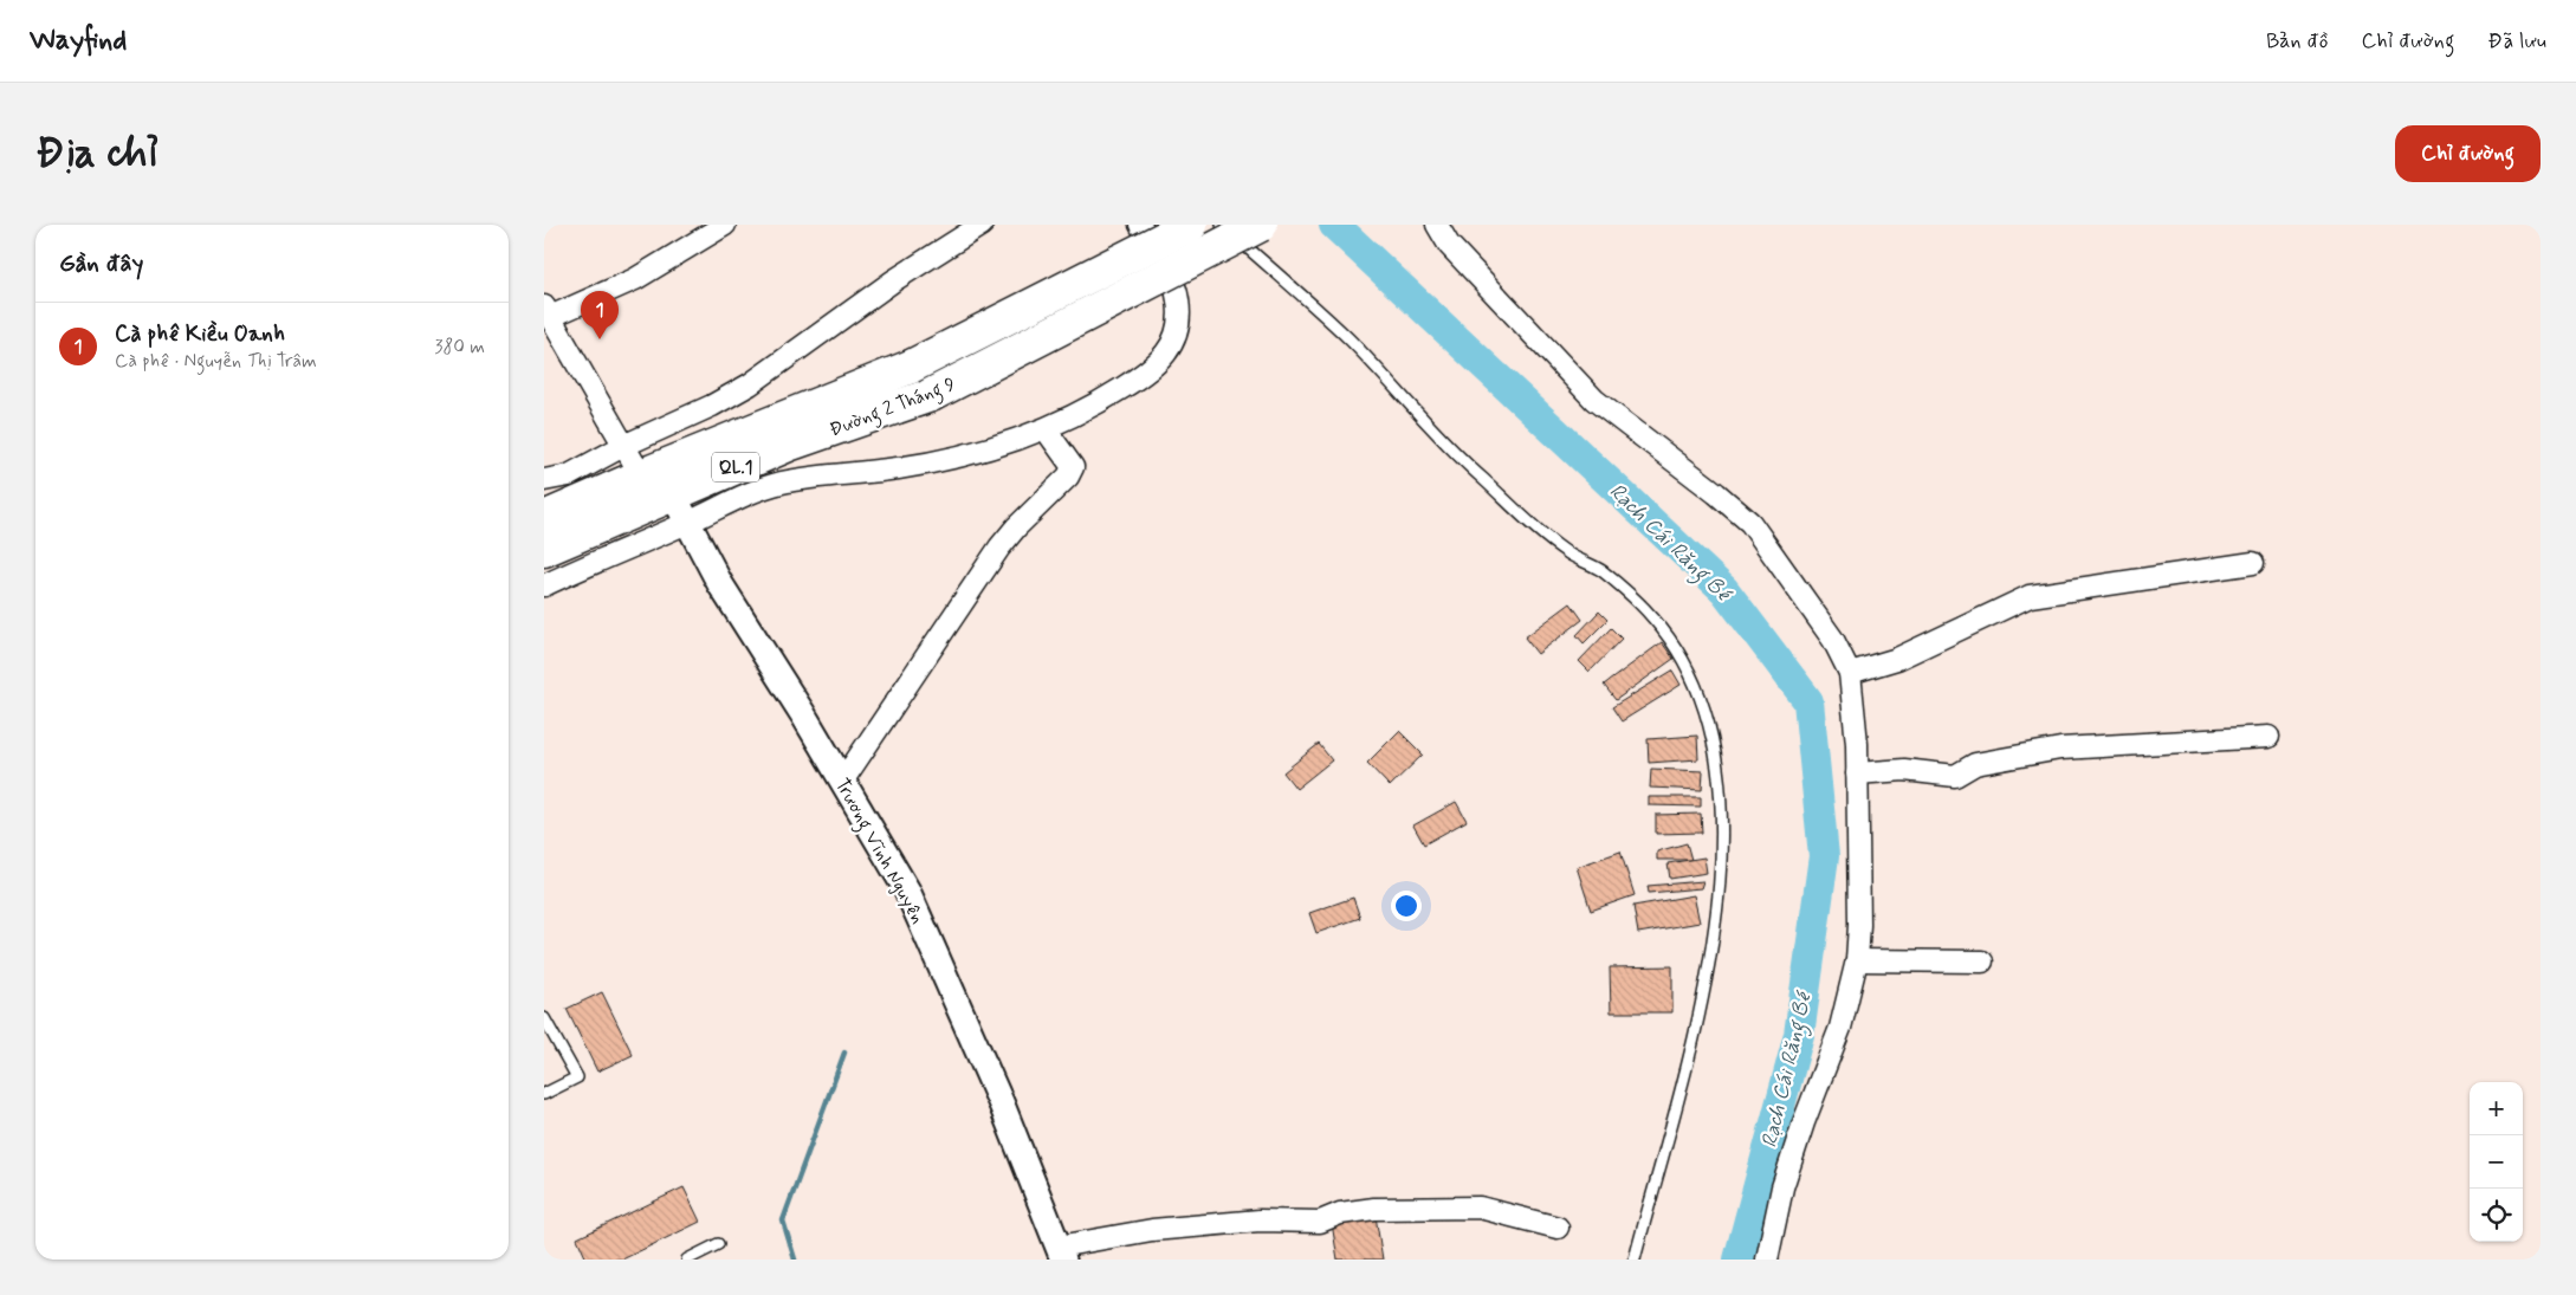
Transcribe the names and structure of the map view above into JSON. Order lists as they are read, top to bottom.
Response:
{
  "streets": {
    "highway": ["Đường 2 Tháng 9", "QL.1"],
    "street": ["Trương Vĩnh Nguyên"]
  },
  "crossings": [
    ["Đường 2 Tháng 9", "Trương Vĩnh Nguyên"]
  ],
  "water": ["Rạch Cái Răng Bé"],
  "page": {
    "header": "Wayfind",
    "nav": ["Bản đồ", "Chỉ đường", "Đã lưu"],
    "buttons": "Chỉ đường",
    "title": "Địa chỉ",
    "heading": "Gần đây",
    "pins": "1",
    "list": [
      {
        "mark": "1",
        "name": "Cà phê Kiều Oanh",
        "note": "Cà phê · Nguyễn Thị Trâm",
        "value": "380 m"
      }
    ],
    "map_buttons": ["+", "−"]
  }
}
